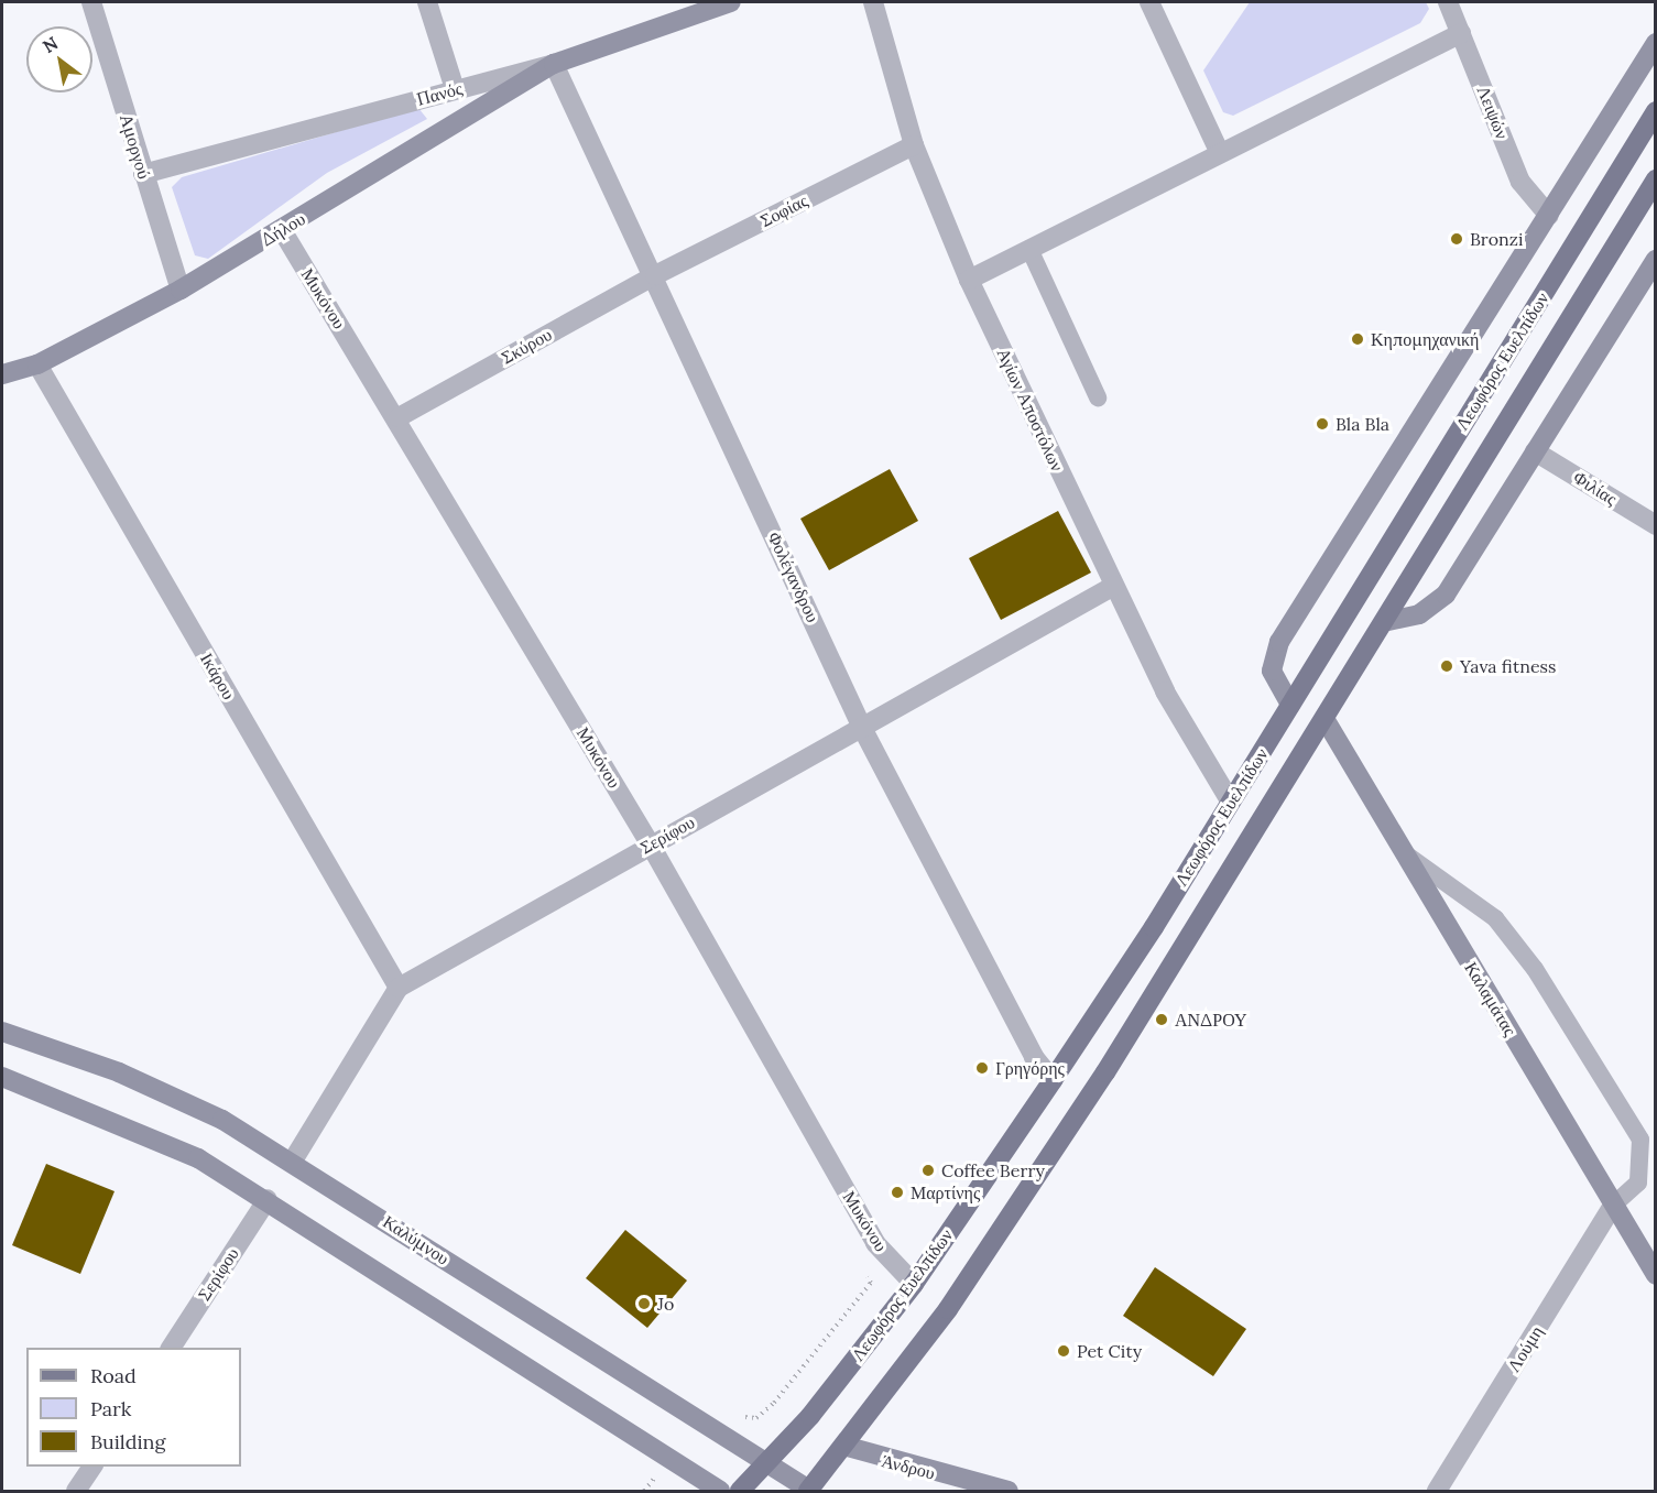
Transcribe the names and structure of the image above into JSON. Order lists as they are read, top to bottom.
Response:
{
  "streets": {
    "main road": ["Λεωφόρος Ευελπίδων"],
    "street": [
      "Πανός",
      "Λειψών",
      "Αμοργού",
      "Σοφίας",
      "Δήλου",
      "Μυκόνου",
      "Σκύρου",
      "Αγίων Αποστόλων",
      "Φιλίας",
      "Φολέγανδρου",
      "Ικάρου",
      "Σερίφου",
      "Καλαμάτας",
      "Καλύμνου",
      "Λούμη",
      "Άνδρου"
    ]
  },
  "crossings": [
    ["Πανός", "Αμοργού"],
    ["Πανός", "Δήλου"],
    ["Πανός", "Φολέγανδρου"],
    ["Αμοργού", "Δήλου"],
    ["Σοφίας", "Σκύρου"],
    ["Σοφίας", "Αγίων Αποστόλων"],
    ["Σοφίας", "Φολέγανδρου"],
    ["Δήλου", "Μυκόνου"],
    ["Δήλου", "Φολέγανδρου"],
    ["Δήλου", "Ικάρου"],
    ["Μυκόνου", "Σκύρου"],
    ["Μυκόνου", "Λεωφόρος Ευελπίδων"],
    ["Μυκόνου", "Σερίφου"],
    ["Σκύρου", "Φολέγανδρου"],
    ["Λεωφόρος Ευελπίδων", "Αγίων Αποστόλων"],
    ["Λεωφόρος Ευελπίδων", "Φολέγανδρου"],
    ["Λεωφόρος Ευελπίδων", "Καλαμάτας"],
    ["Λεωφόρος Ευελπίδων", "Καλύμνου"],
    ["Λεωφόρος Ευελπίδων", "Άνδρου"],
    ["Αγίων Αποστόλων", "Σερίφου"],
    ["Φολέγανδρου", "Σερίφου"],
    ["Ικάρου", "Σερίφου"],
    ["Σερίφου", "Καλύμνου"],
    ["Καλαμάτας", "Λούμη"]
  ],
  "places": [
    "Bronzi",
    "Κηπομηχανική",
    "Bla Bla",
    "Yava fitness",
    "ΑΝΔΡΟΥ",
    "Γρηγόρης",
    "Coffee Berry",
    "Μαρτίνης",
    "Jo",
    "Pet City"
  ],
  "legend": ["Road", "Park", "Building"],
  "north": "top left"
}
